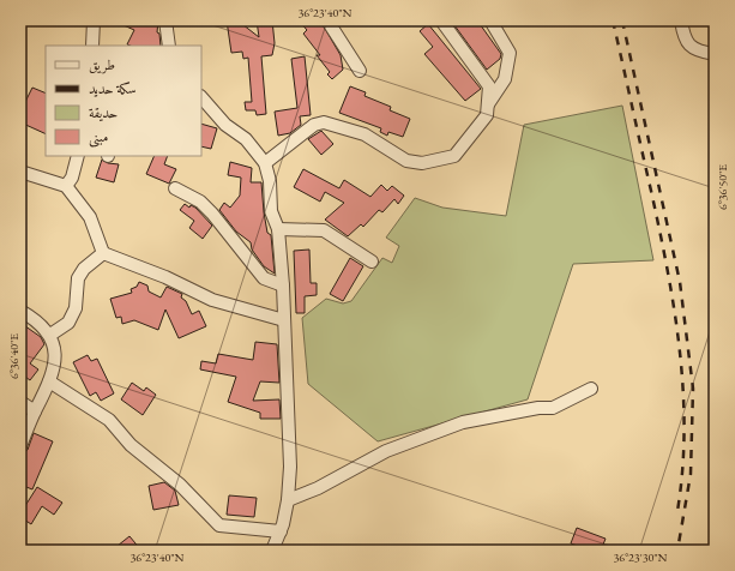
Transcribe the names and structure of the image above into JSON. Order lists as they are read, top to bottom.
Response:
{
  "legend": [
    "طريق",
    "سكة حديد",
    "حديقة",
    "مبنى"
  ],
  "coordinates": [
    "36°23'40\"N",
    "6°36'50\"E",
    "6°36'40\"E",
    "36°23'30\"N"
  ]
}
